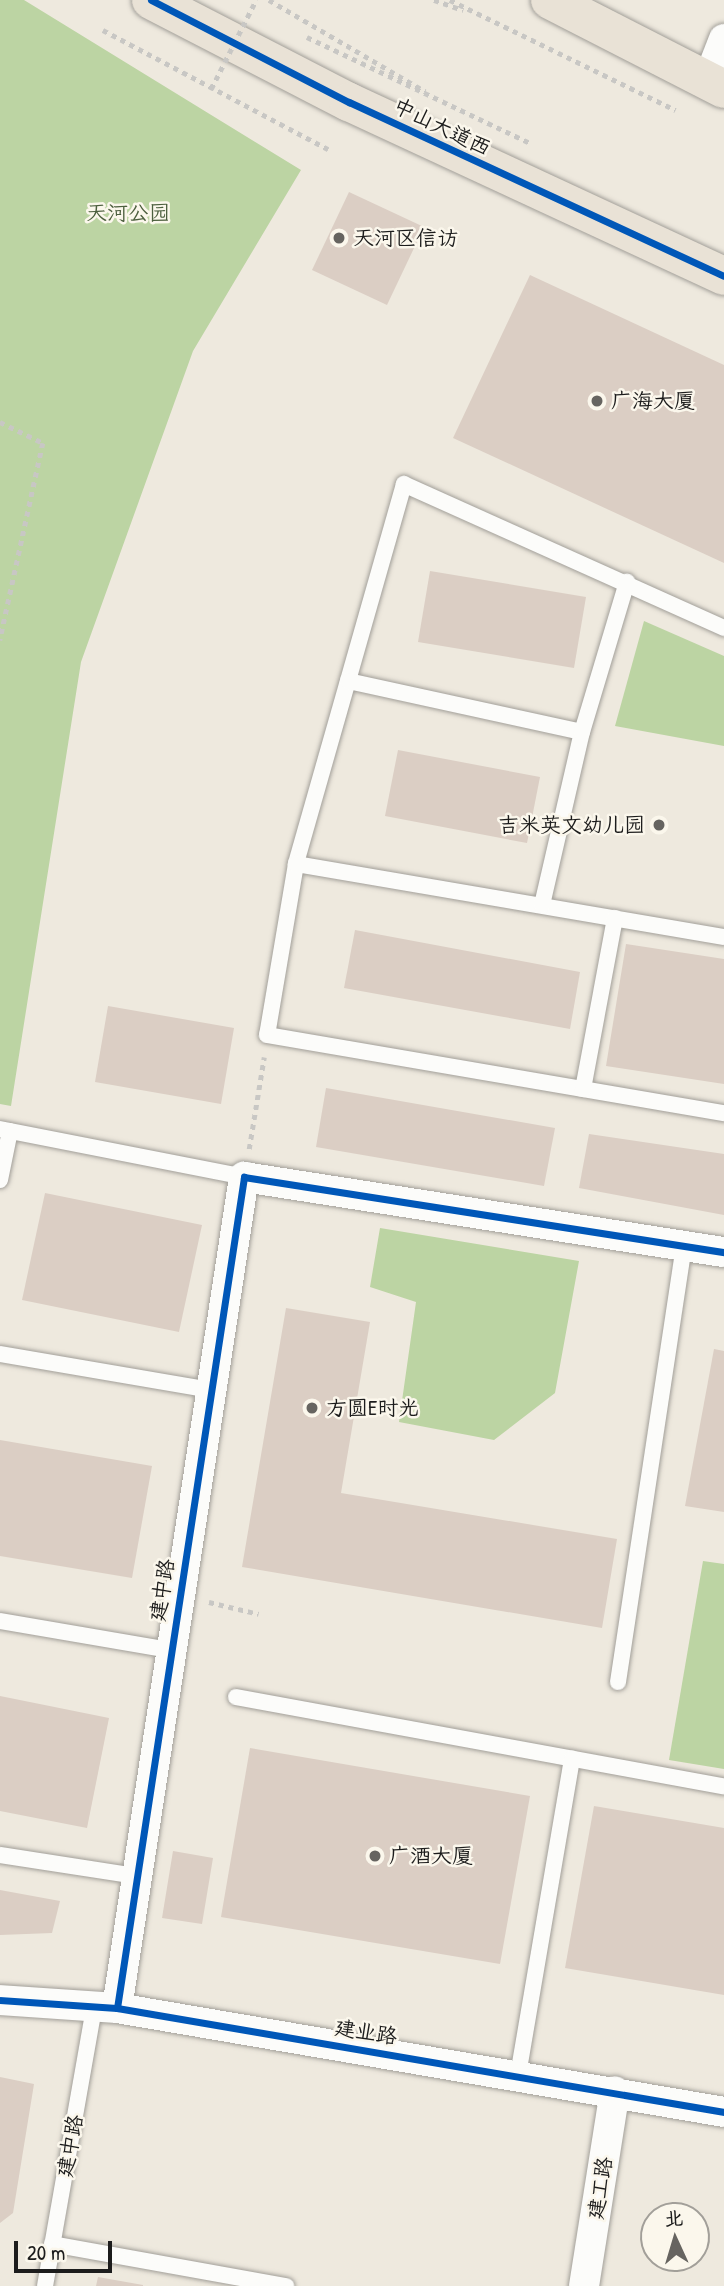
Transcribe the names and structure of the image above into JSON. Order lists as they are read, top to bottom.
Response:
{
  "streets": {
    "highway": ["中山大道西"],
    "street": ["建中路", "建业路", "建工路"]
  },
  "crossings": [
    ["建中路", "建业路"],
    ["建业路", "建工路"]
  ],
  "parks": ["天河公园"],
  "places": [
    "天河区信访",
    "广海大厦",
    "吉米英文幼儿园",
    "方圆E时光",
    "广酒大厦"
  ],
  "scale_bar": "20 m",
  "north": "top"
}
